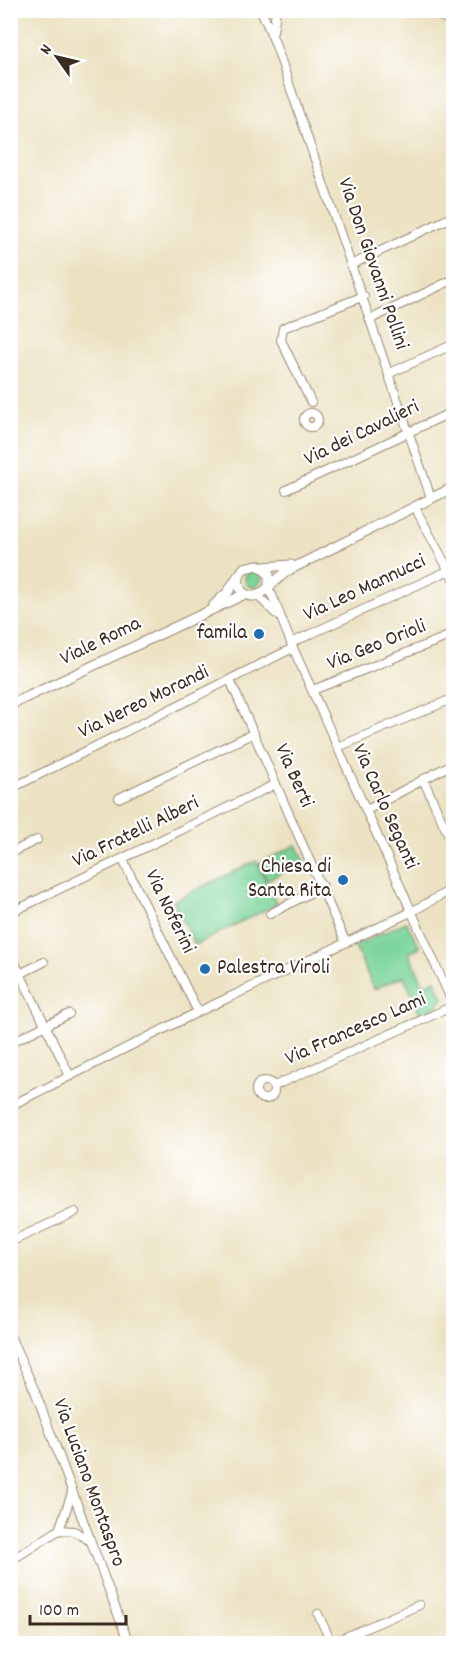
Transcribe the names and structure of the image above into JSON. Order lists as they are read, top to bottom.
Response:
{
  "streets": {
    "main road": ["Viale Roma"],
    "street": [
      "Via Don Giovanni Pollini",
      "Via dei Cavalieri",
      "Via Leo Mannucci",
      "Via Geo Orioli",
      "Via Nereo Morandi",
      "Via Berti",
      "Via Carlo Seganti",
      "Via Fratelli Alberi",
      "Via Noferini",
      "Via Francesco Lami",
      "Via Luciano Montaspro"
    ]
  },
  "crossings": [
    ["Via Don Giovanni Pollini", "Via dei Cavalieri"],
    ["Via Leo Mannucci", "Via Nereo Morandi"],
    ["Via Leo Mannucci", "Via Carlo Seganti"],
    ["Viale Roma", "Via Carlo Seganti"],
    ["Via Geo Orioli", "Via Carlo Seganti"],
    ["Via Nereo Morandi", "Via Berti"],
    ["Via Nereo Morandi", "Via Carlo Seganti"],
    ["Via Berti", "Via Fratelli Alberi"],
    ["Via Carlo Seganti", "Via Francesco Lami"],
    ["Via Fratelli Alberi", "Via Noferini"]
  ],
  "places": ["famila", "Chiesa di Santa Rita", "Palestra Viroli"],
  "scale_bar": "100 m",
  "north": "top left"
}
